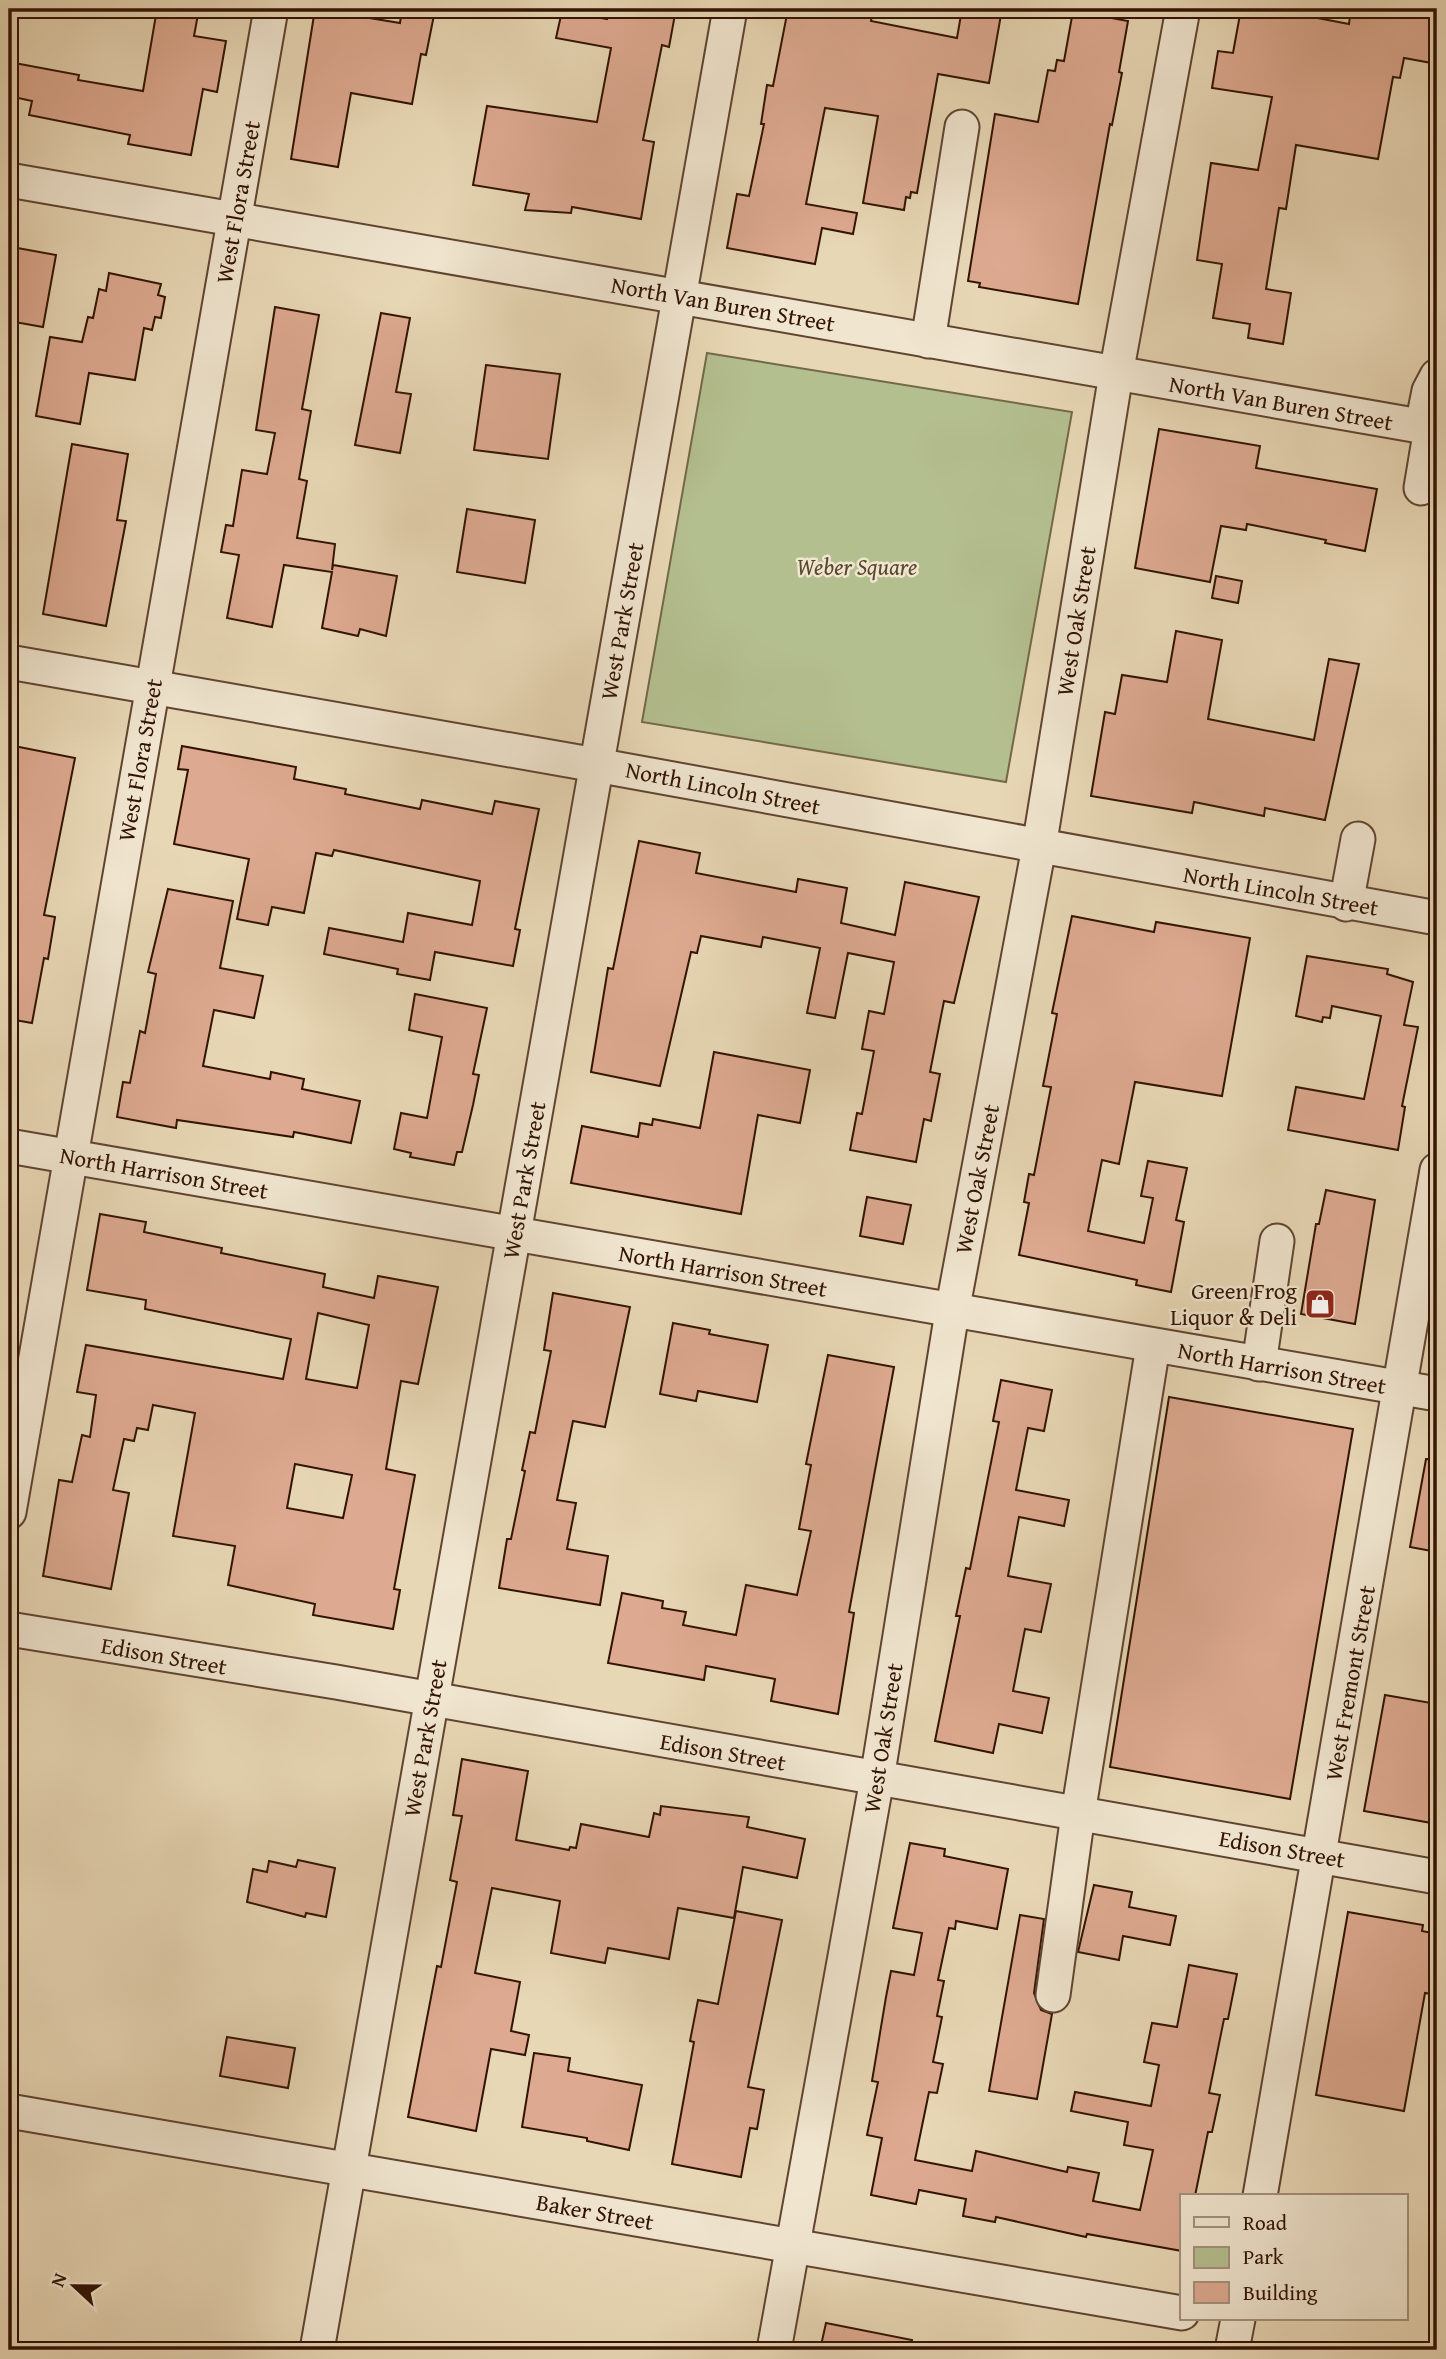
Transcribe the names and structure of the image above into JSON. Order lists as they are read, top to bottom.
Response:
{
  "streets": {
    "street": [
      "West Flora Street",
      "North Van Buren Street",
      "West Park Street",
      "West Oak Street",
      "North Lincoln Street",
      "North Harrison Street",
      "Edison Street",
      "West Fremont Street",
      "Baker Street"
    ]
  },
  "crossings": [
    ["West Flora Street", "North Van Buren Street"],
    ["West Flora Street", "North Lincoln Street"],
    ["West Flora Street", "North Harrison Street"],
    ["North Van Buren Street", "West Park Street"],
    ["North Van Buren Street", "West Oak Street"],
    ["West Park Street", "North Lincoln Street"],
    ["West Park Street", "North Harrison Street"],
    ["West Park Street", "Edison Street"],
    ["West Park Street", "Baker Street"],
    ["West Oak Street", "North Lincoln Street"],
    ["West Oak Street", "North Harrison Street"],
    ["West Oak Street", "Edison Street"],
    ["West Oak Street", "Baker Street"],
    ["North Harrison Street", "West Fremont Street"],
    ["Edison Street", "West Fremont Street"]
  ],
  "parks": ["Weber Square"],
  "places": {
    "shop": ["Green Frog Liquor & Deli"]
  },
  "legend": ["Road", "Park", "Building"],
  "north": "left"
}
